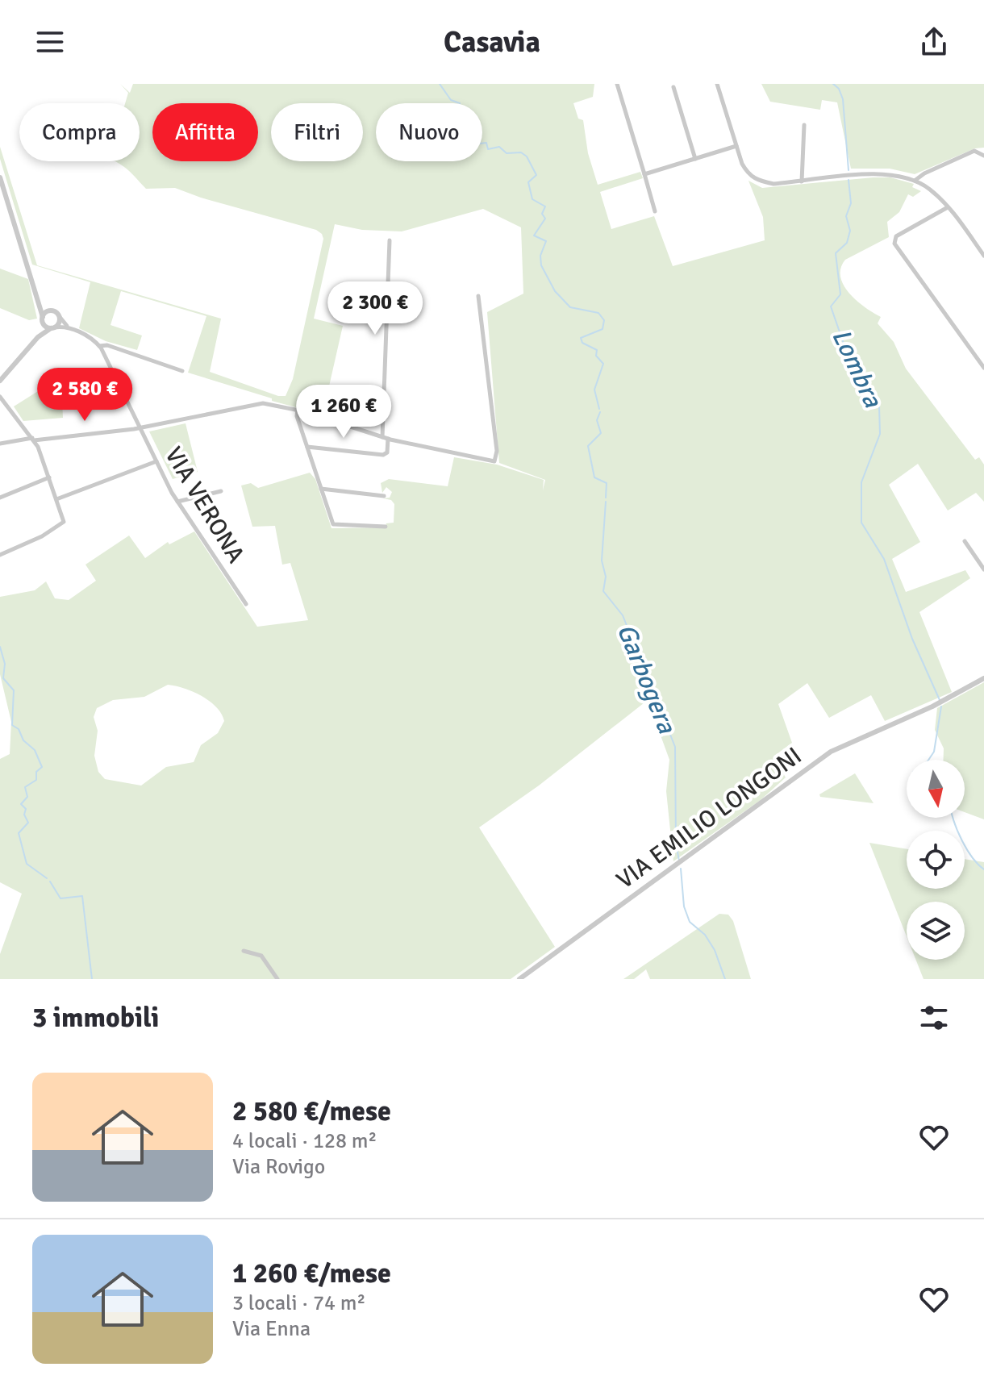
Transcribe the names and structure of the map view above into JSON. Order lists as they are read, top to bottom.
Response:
{
  "streets": {
    "street": ["VIA VERONA", "VIA EMILIO LONGONI"]
  },
  "water": ["Lombra", "Garbogera"],
  "north": "bottom",
  "page": {
    "header": "Casavia",
    "chip": [
      "Compra",
      "Affitta",
      "Filtri",
      "Nuovo"
    ],
    "price": ["2 300 €", "2 580 €", "1 260 €"],
    "heading": "3 immobili",
    "list": [
      {
        "name": "2 580 €/mese",
        "note": "4 locali · 128 m² · Via Rovigo"
      },
      {
        "name": "1 260 €/mese",
        "note": "3 locali · 74 m² · Via Enna"
      }
    ]
  }
}
